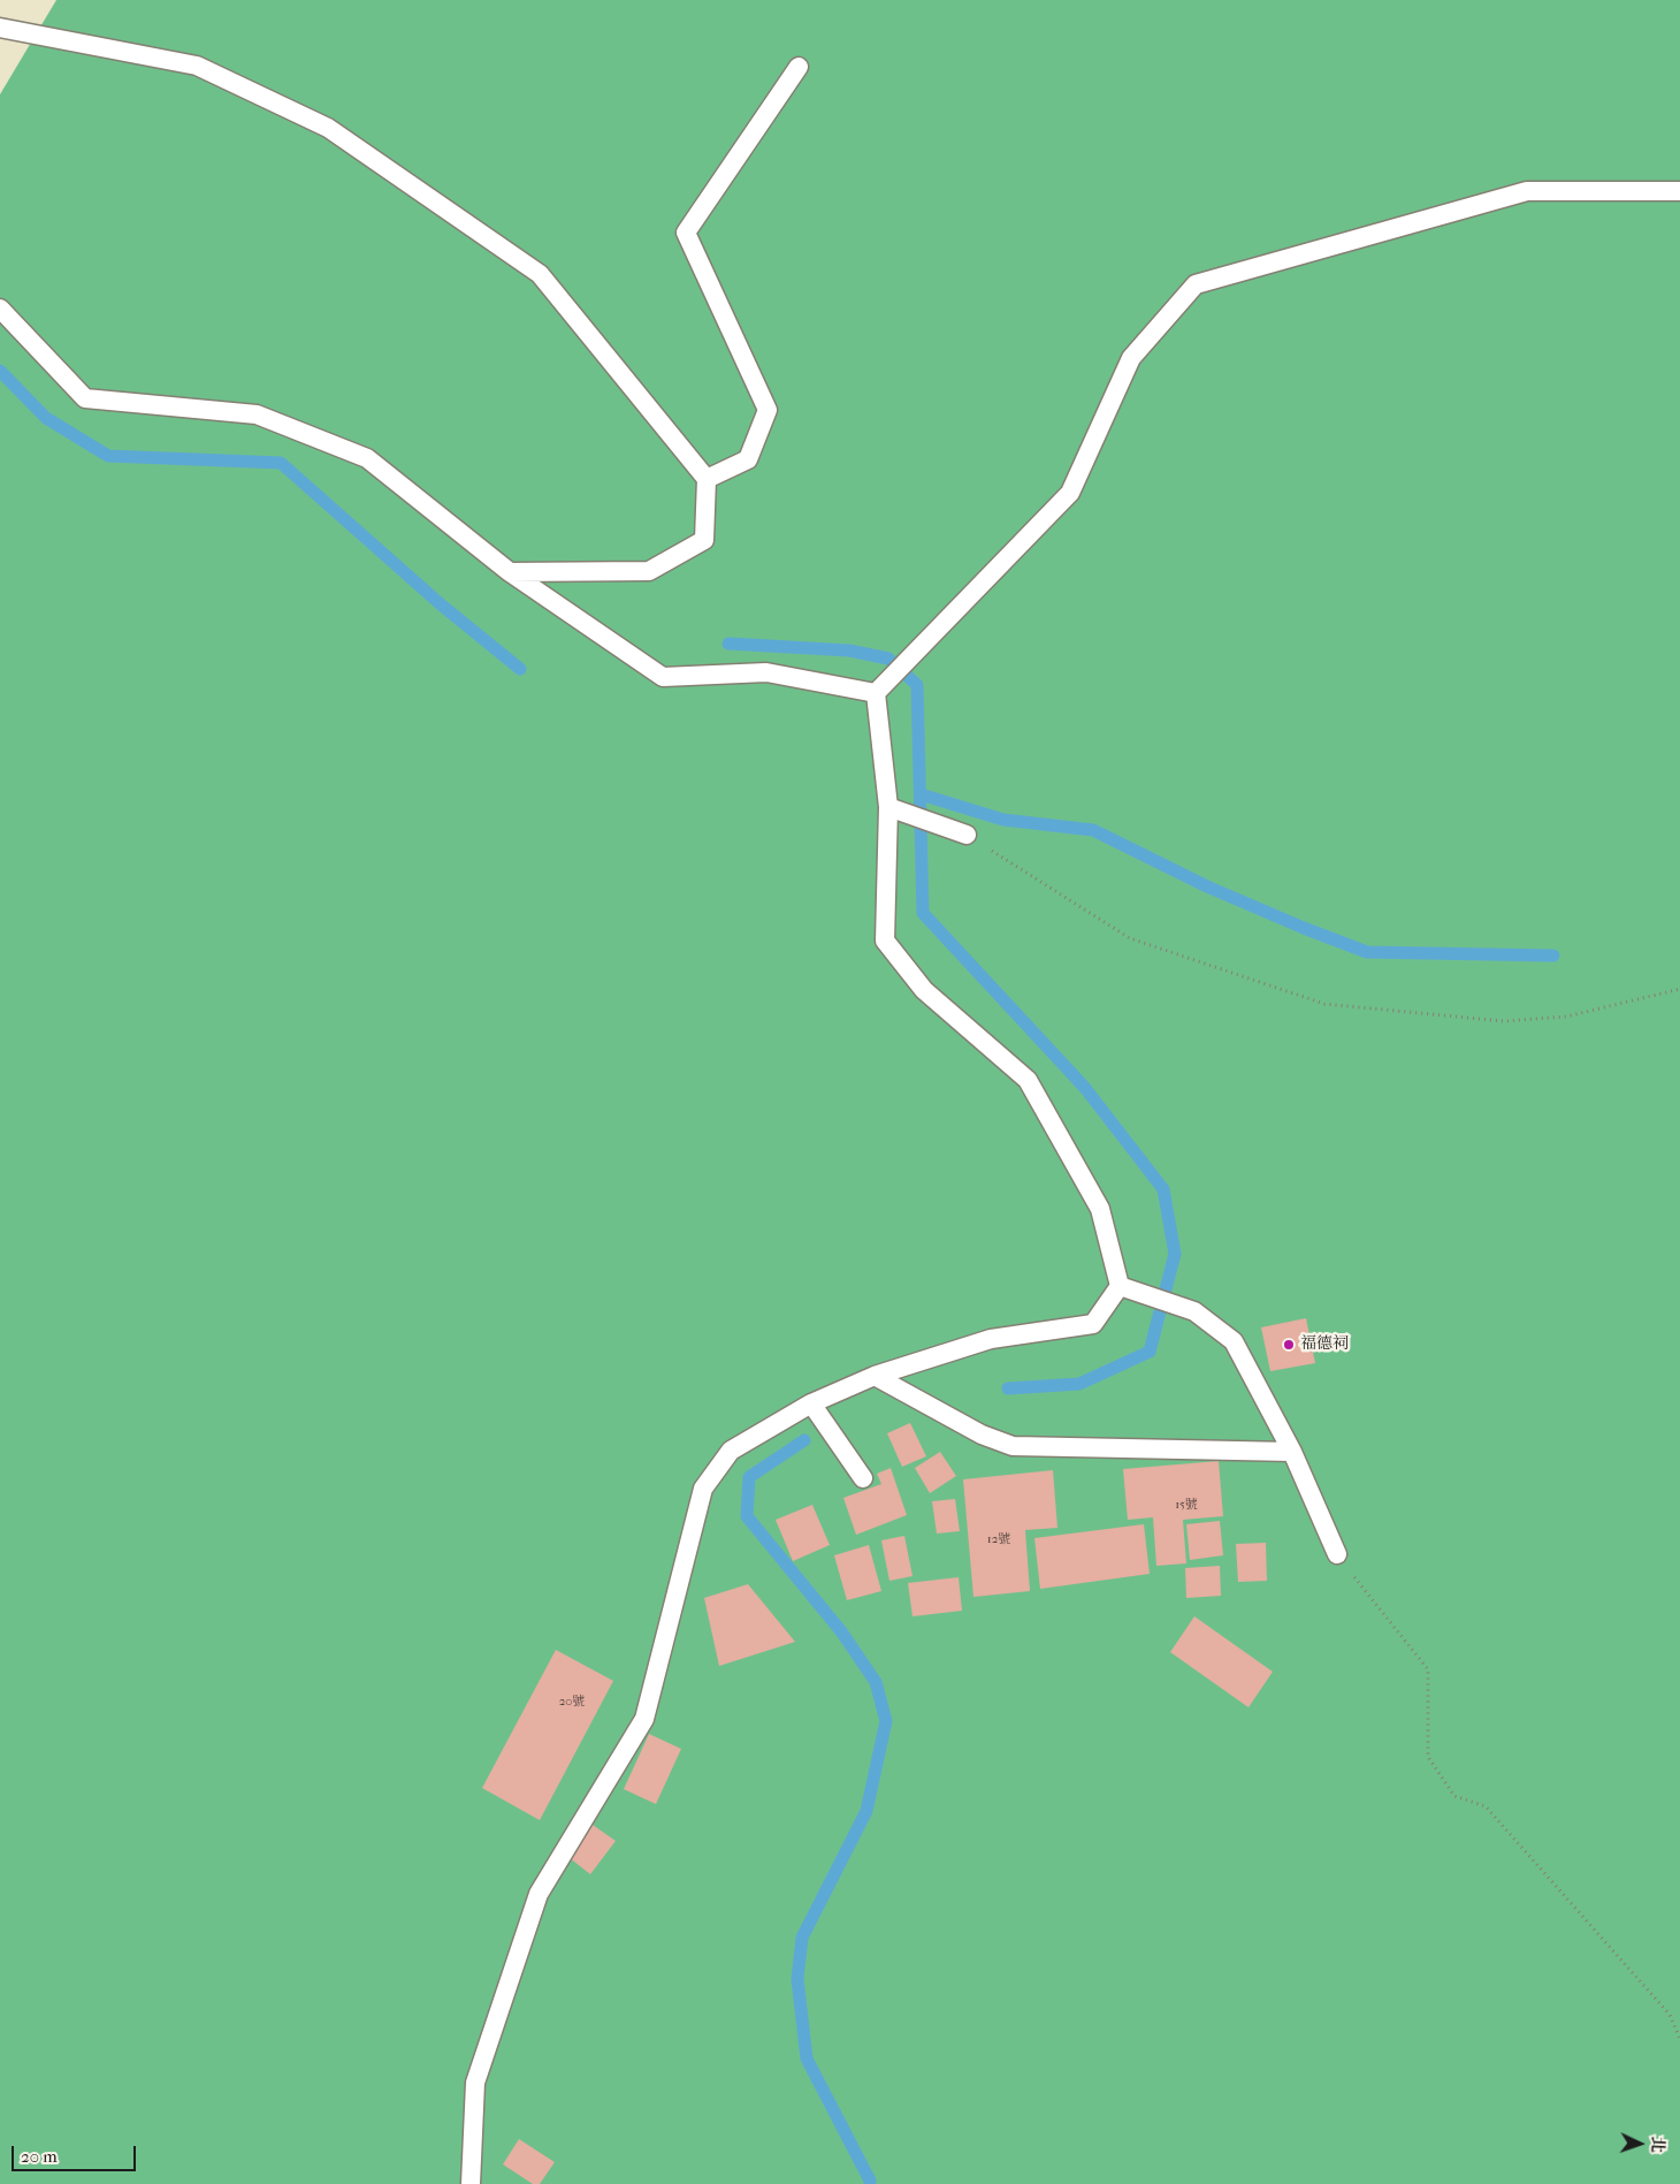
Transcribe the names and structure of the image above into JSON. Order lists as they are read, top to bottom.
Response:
{
  "places": ["福德祠"],
  "house_numbers": ["15號", "12號", "20號"],
  "scale_bar": "20 m",
  "north": "right"
}
